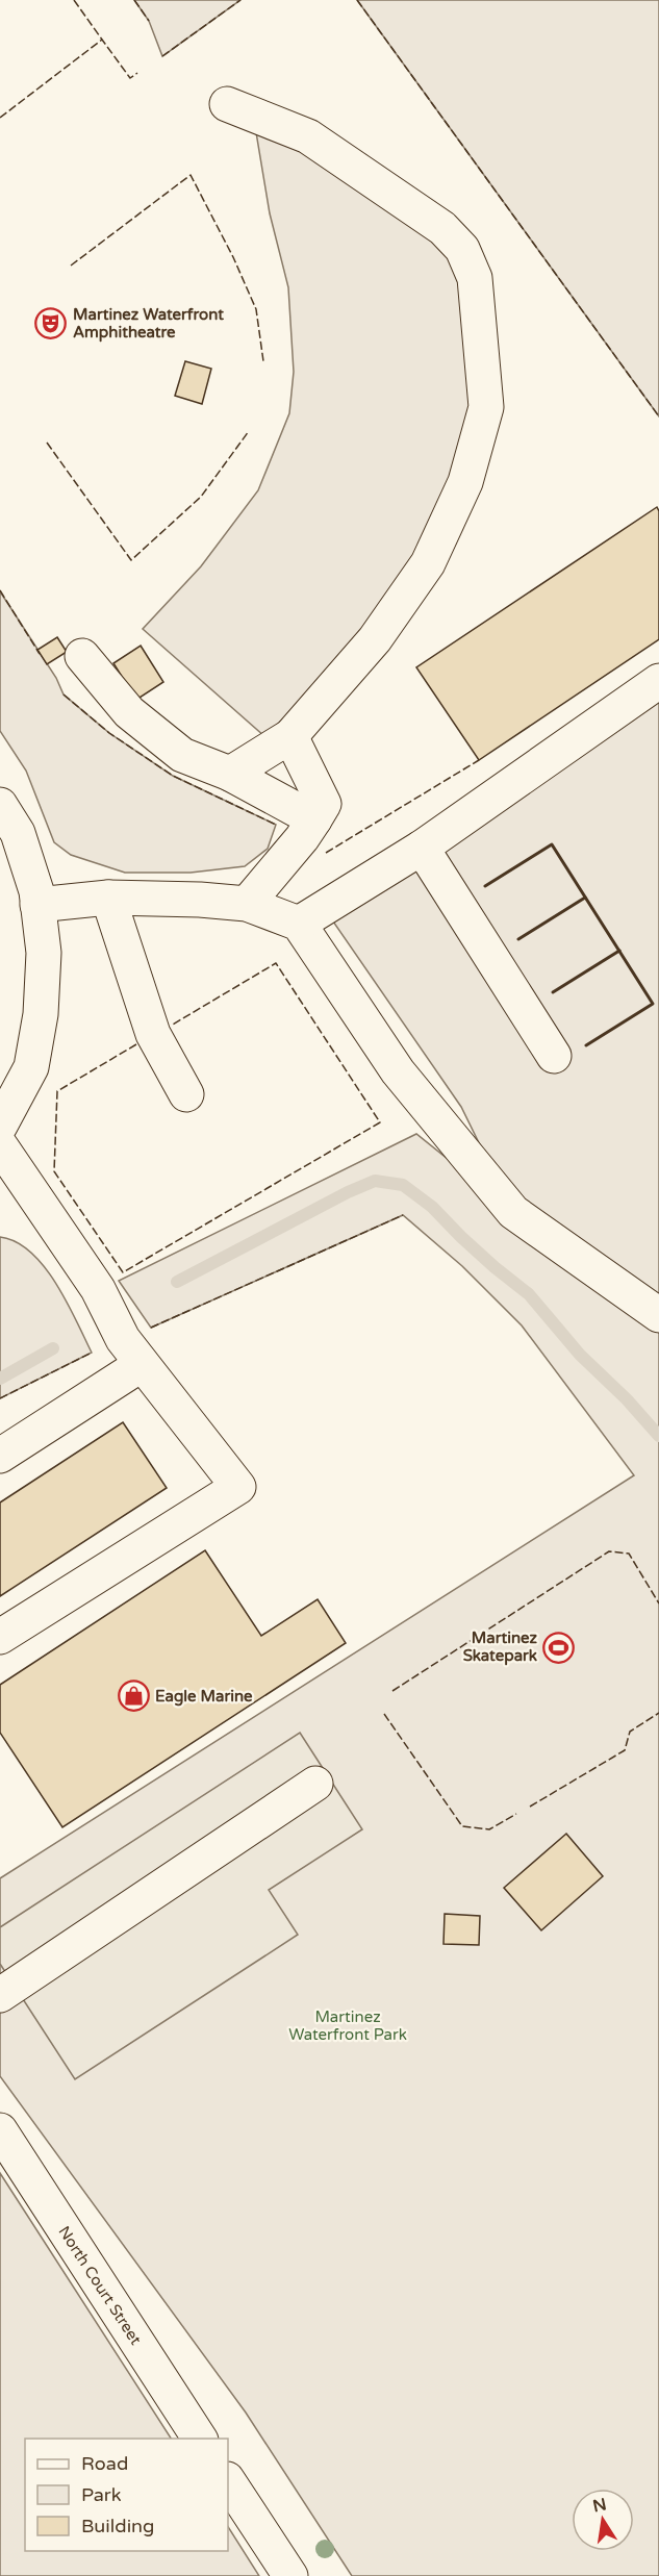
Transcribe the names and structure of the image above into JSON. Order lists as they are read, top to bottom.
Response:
{
  "streets": {
    "street": ["North Court Street"]
  },
  "parks": ["Martinez Waterfront Park"],
  "places": {
    "theatre": ["Martinez Waterfront Amphitheatre"],
    "sports": ["Martinez Skatepark"],
    "shop": ["Eagle Marine"]
  },
  "legend": ["Road", "Park", "Building"],
  "north": "top"
}
